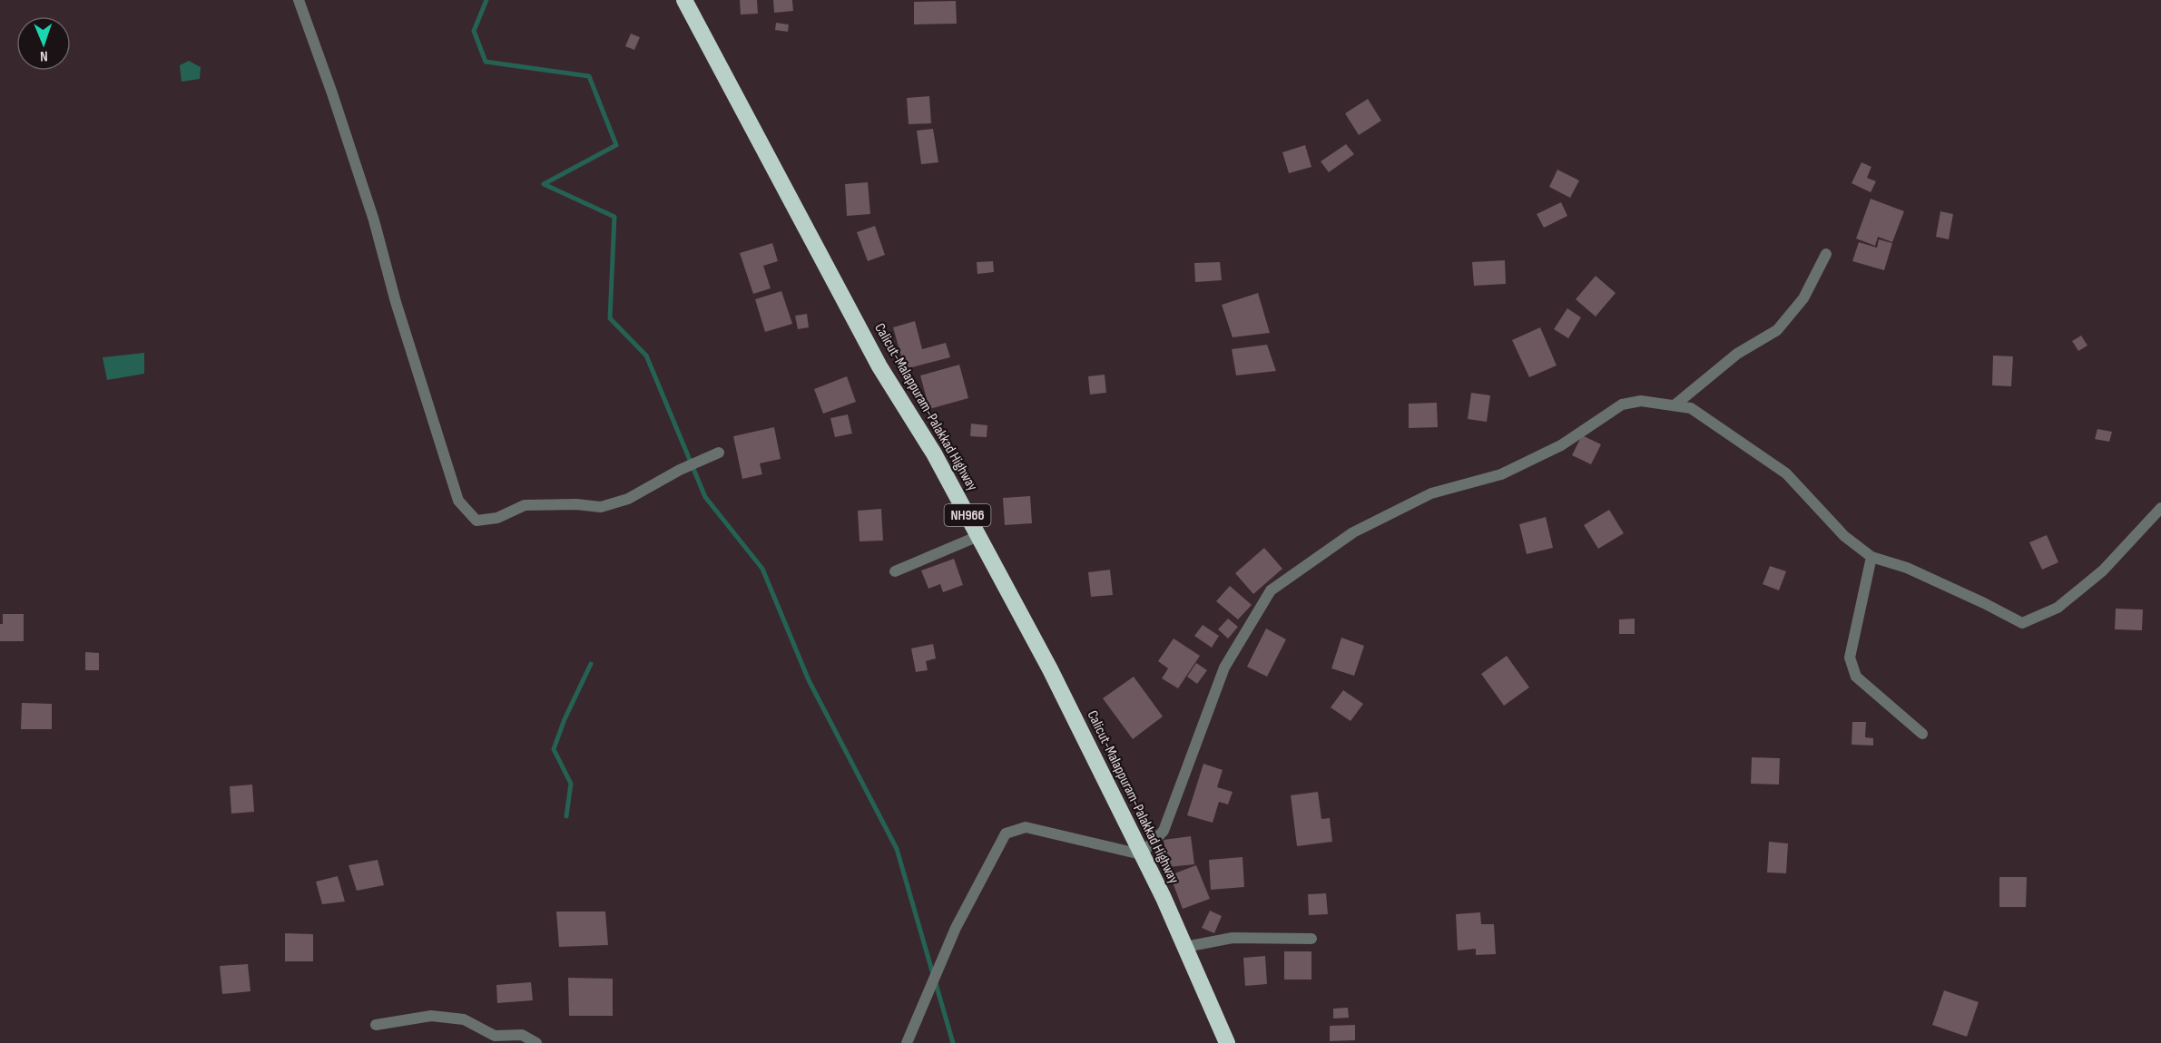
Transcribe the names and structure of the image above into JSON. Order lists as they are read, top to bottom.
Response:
{
  "streets": {
    "highway": ["Calicut-Malappuram-Palakkad Highway", "NH966"]
  },
  "north": "bottom"
}
